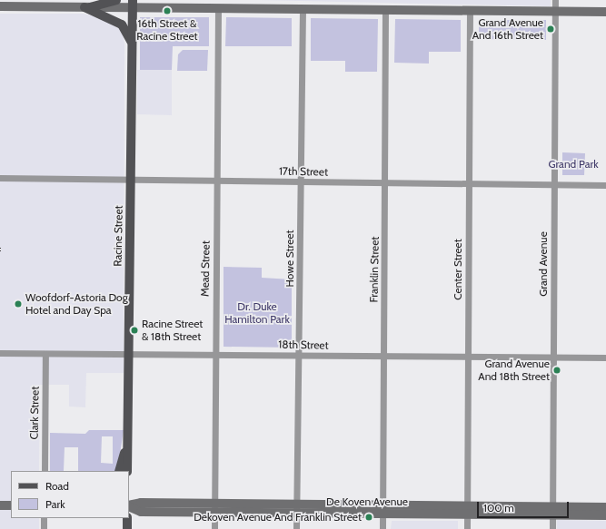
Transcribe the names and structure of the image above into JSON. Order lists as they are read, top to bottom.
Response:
{
  "streets": {
    "main road": ["Racine Street"],
    "street": [
      "17th Street",
      "Howe Street",
      "Grand Avenue",
      "Mead Street",
      "Franklin Street",
      "Center Street",
      "18th Street",
      "Clark Street",
      "De Koven Avenue"
    ]
  },
  "crossings": [
    ["17th Street", "Racine Street"],
    ["17th Street", "Howe Street"],
    ["17th Street", "Grand Avenue"],
    ["17th Street", "Mead Street"],
    ["17th Street", "Franklin Street"],
    ["17th Street", "Center Street"],
    ["Racine Street", "18th Street"],
    ["Howe Street", "18th Street"],
    ["Howe Street", "De Koven Avenue"],
    ["Grand Avenue", "18th Street"],
    ["Grand Avenue", "De Koven Avenue"],
    ["Mead Street", "18th Street"],
    ["Mead Street", "De Koven Avenue"],
    ["Franklin Street", "18th Street"],
    ["Franklin Street", "De Koven Avenue"],
    ["Center Street", "18th Street"],
    ["Center Street", "De Koven Avenue"],
    ["18th Street", "Clark Street"]
  ],
  "parks": ["Grand Park", "Dr. Duke Hamilton Park"],
  "places": [
    "16th Street & Racine Street",
    "Grand Avenue And 16th Street",
    "Woofdorf-Astoria Dog Hotel and Day Spa",
    "Racine Street & 18th Street",
    "Grand Avenue And 18th Street",
    "Dekoven Avenue And Franklin Street"
  ],
  "legend": ["Road", "Park"],
  "scale_bar": "100 m"
}
